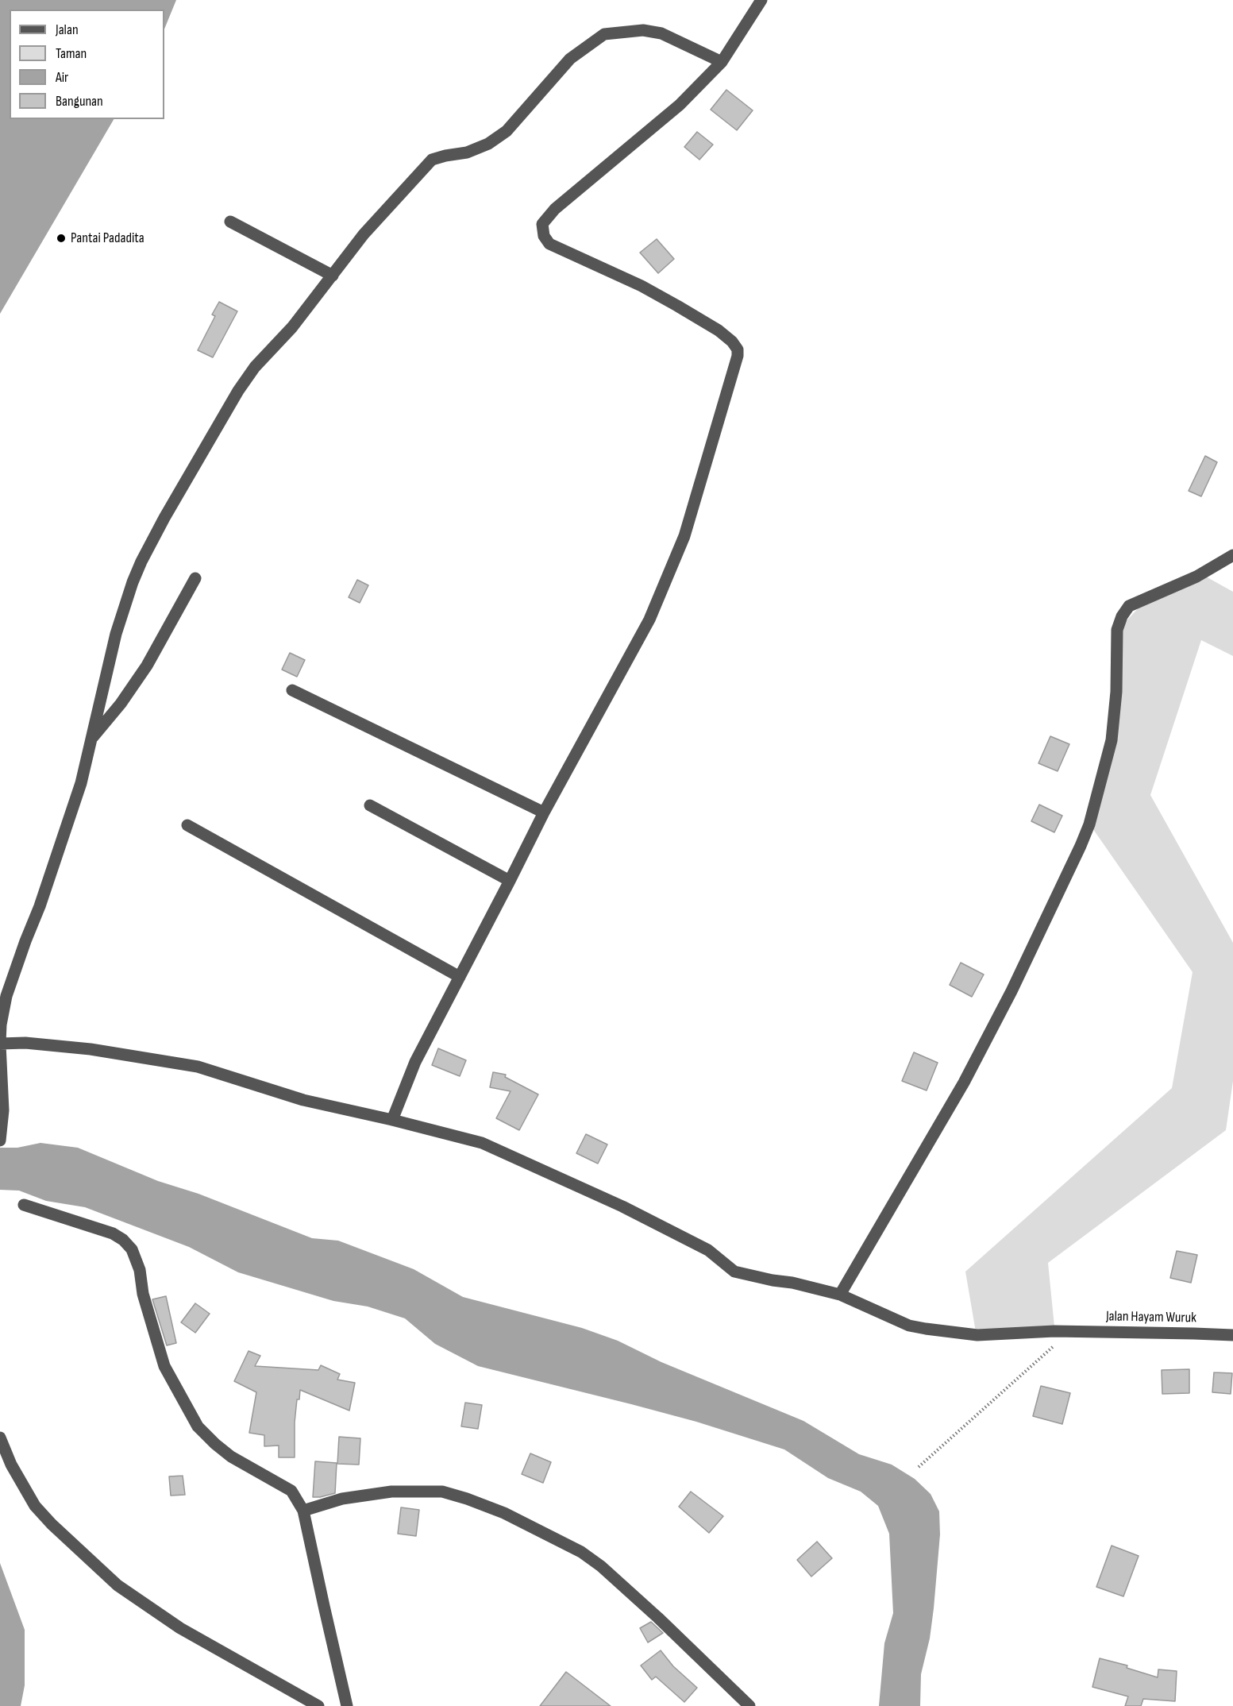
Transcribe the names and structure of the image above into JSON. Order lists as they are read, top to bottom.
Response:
{
  "streets": {
    "street": ["Jalan Hayam Wuruk"]
  },
  "places": ["Pantai Padadita"],
  "legend": [
    "Jalan",
    "Taman",
    "Air",
    "Bangunan"
  ]
}
